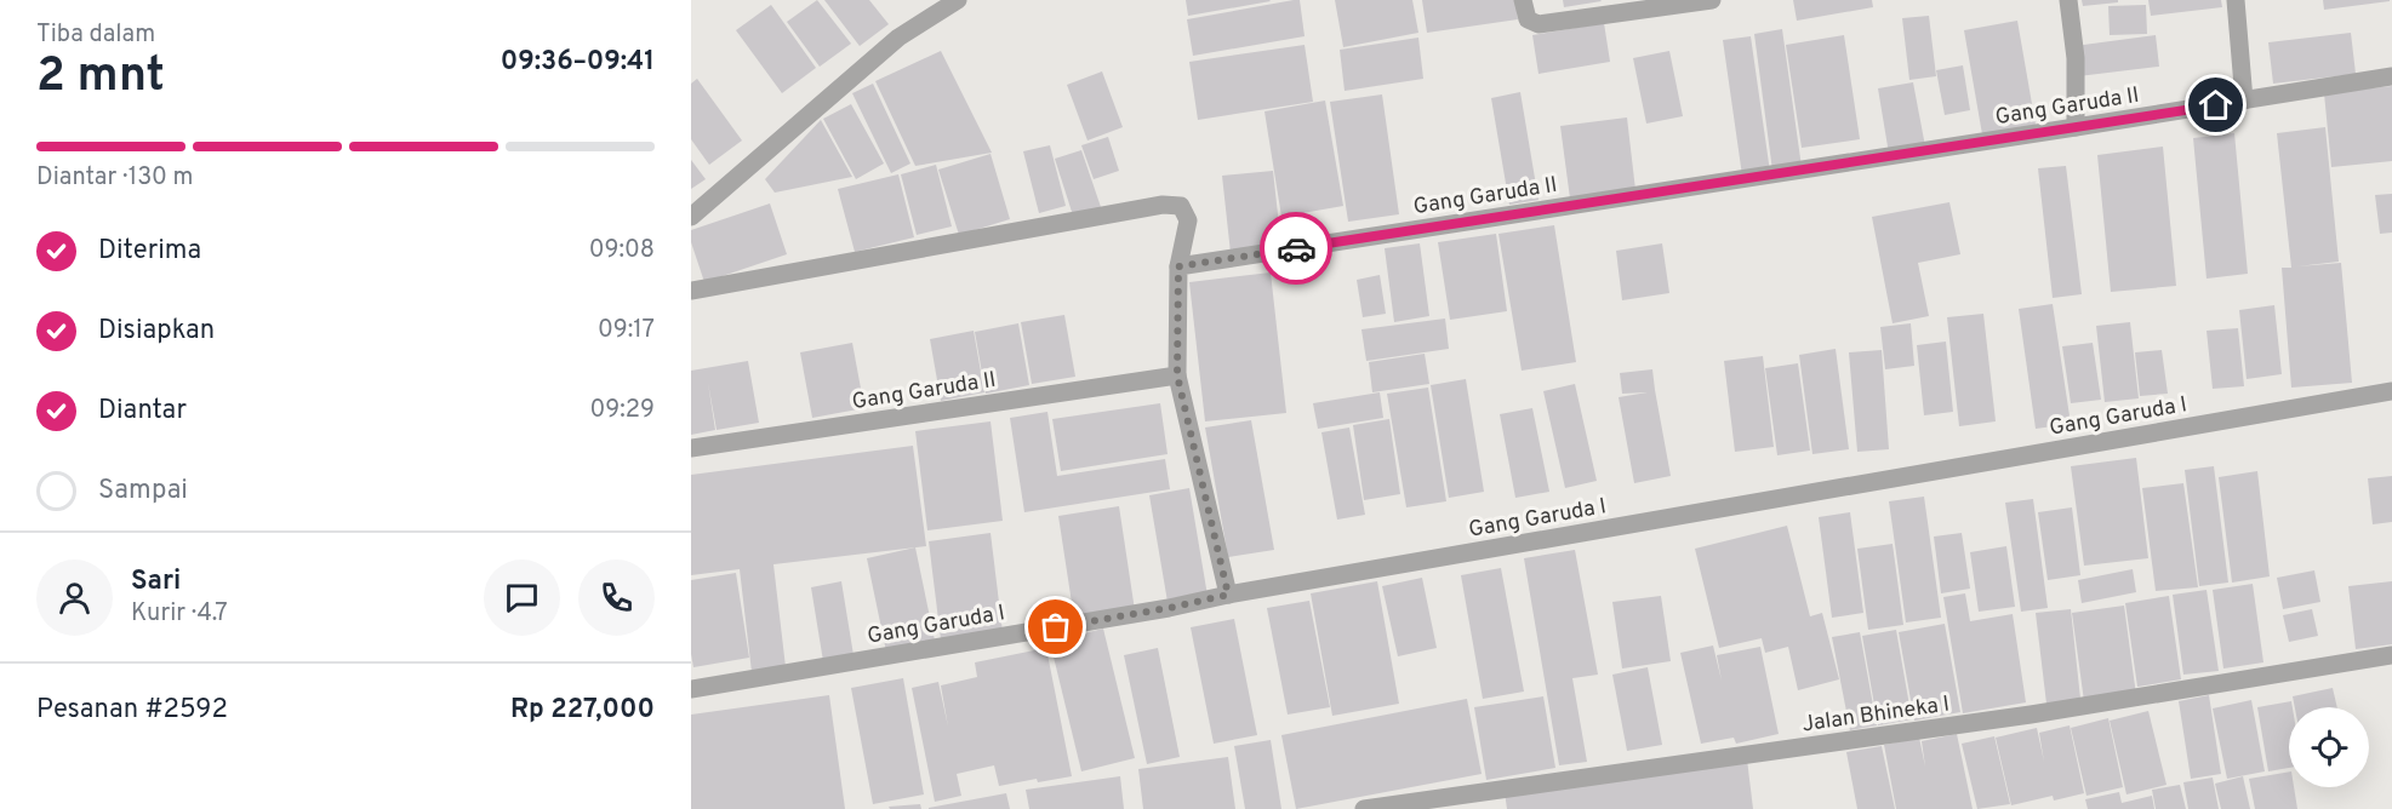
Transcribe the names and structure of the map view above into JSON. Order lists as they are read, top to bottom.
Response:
{
  "streets": {
    "street": ["Gang Garuda II", "Gang Garuda I", "Jalan Bhineka I"]
  },
  "page": {
    "heading": ["2 mnt", "Tiba dalam", "09:36–09:41"],
    "panel": [
      "Sari",
      "Kurir · 4.7",
      "Pesanan #2592",
      "Rp 227,000"
    ],
    "bar": "Diantar · 130 m",
    "list": [
      ["Diterima", "09:08"],
      ["Disiapkan", "09:17"],
      ["Diantar", "09:29"],
      "Sampai"
    ]
  }
}
